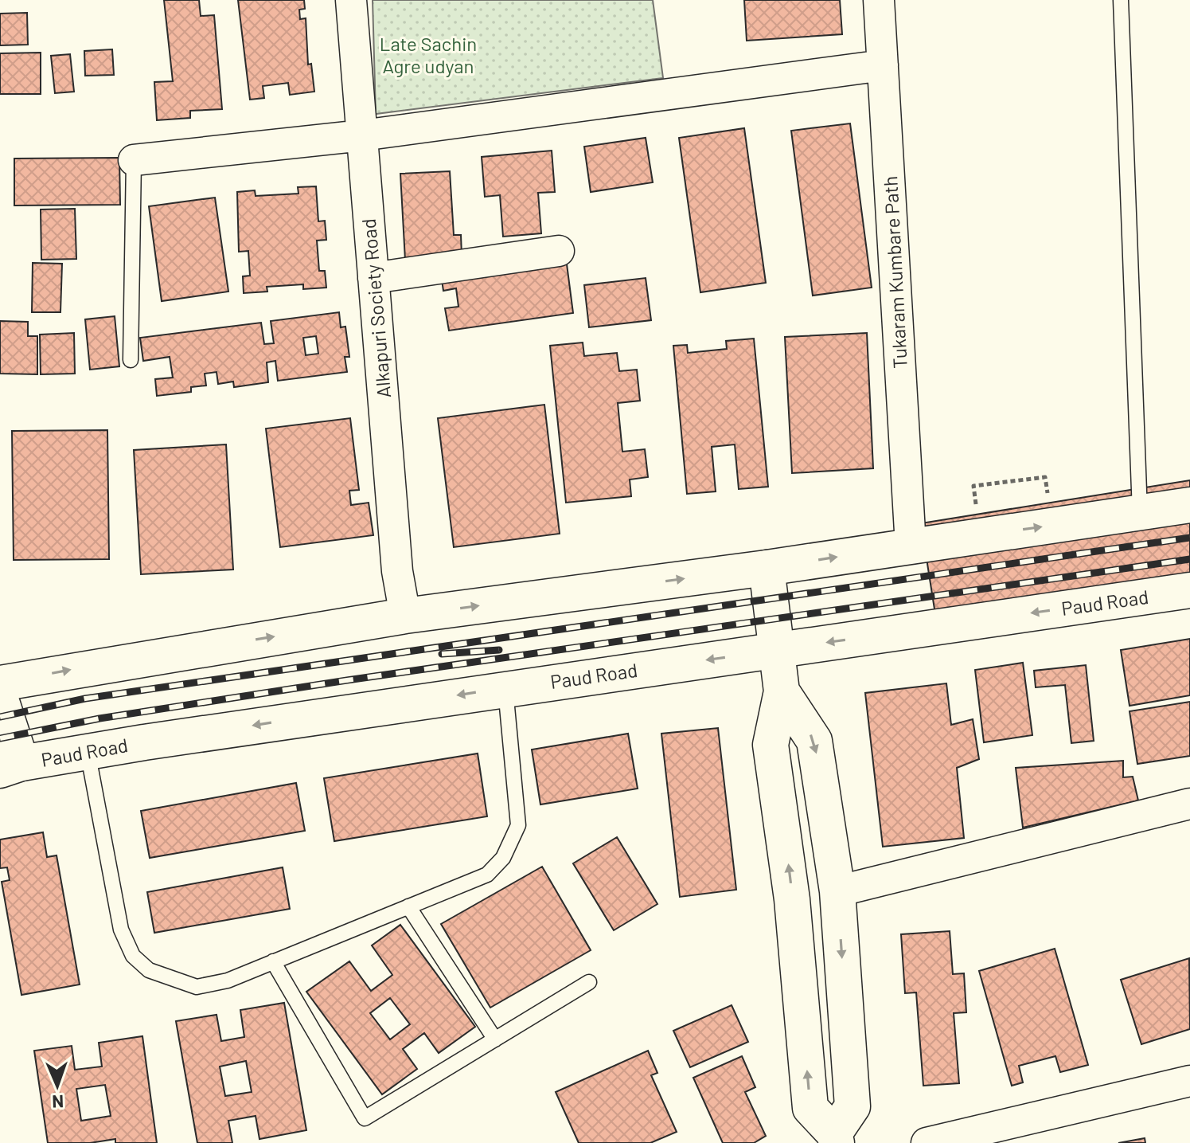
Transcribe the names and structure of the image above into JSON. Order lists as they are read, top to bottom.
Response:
{
  "streets": {
    "main road": ["Paud Road"],
    "street": ["Tukaram Kumbare Path", "Alkapuri Society Road"]
  },
  "parks": ["Late Sachin Agre udyan"],
  "north": "bottom"
}
